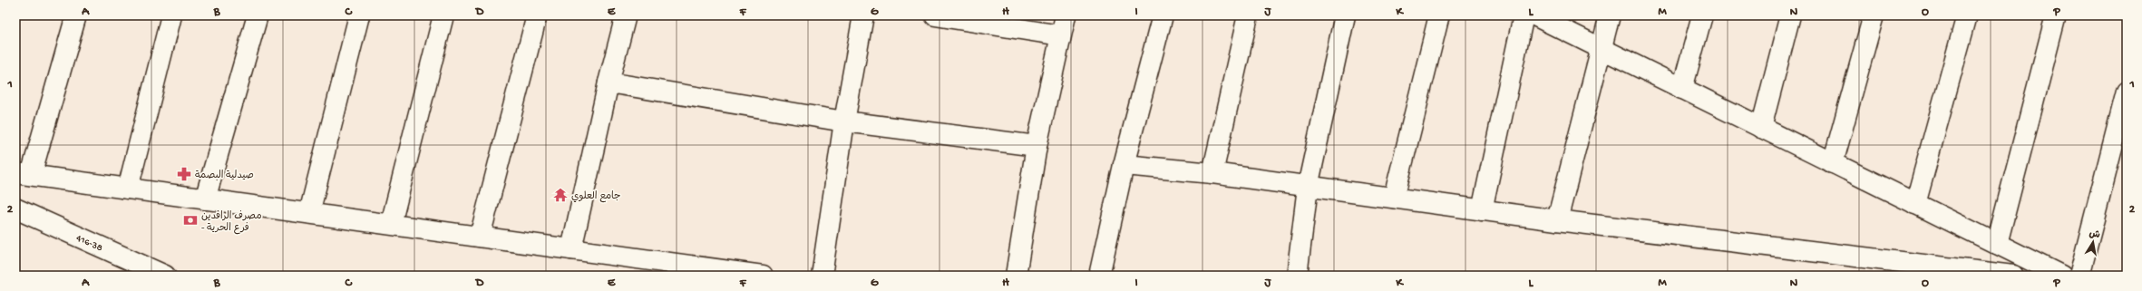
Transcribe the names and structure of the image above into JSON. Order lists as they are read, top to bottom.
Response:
{
  "streets": {
    "street": ["416-38"]
  },
  "places": {
    "pharmacy": ["صيدلية البصمة"],
    "temple": ["جامع العلوي"],
    "bank": ["مصرف الرافدين - فرع الحرية"]
  },
  "north": "top",
  "grid": {
    "columns": [
      "A",
      "B",
      "C",
      "D",
      "E",
      "F",
      "G",
      "H",
      "I",
      "J",
      "K",
      "L",
      "M",
      "N",
      "O",
      "P"
    ],
    "rows": ["1", "2"]
  }
}
